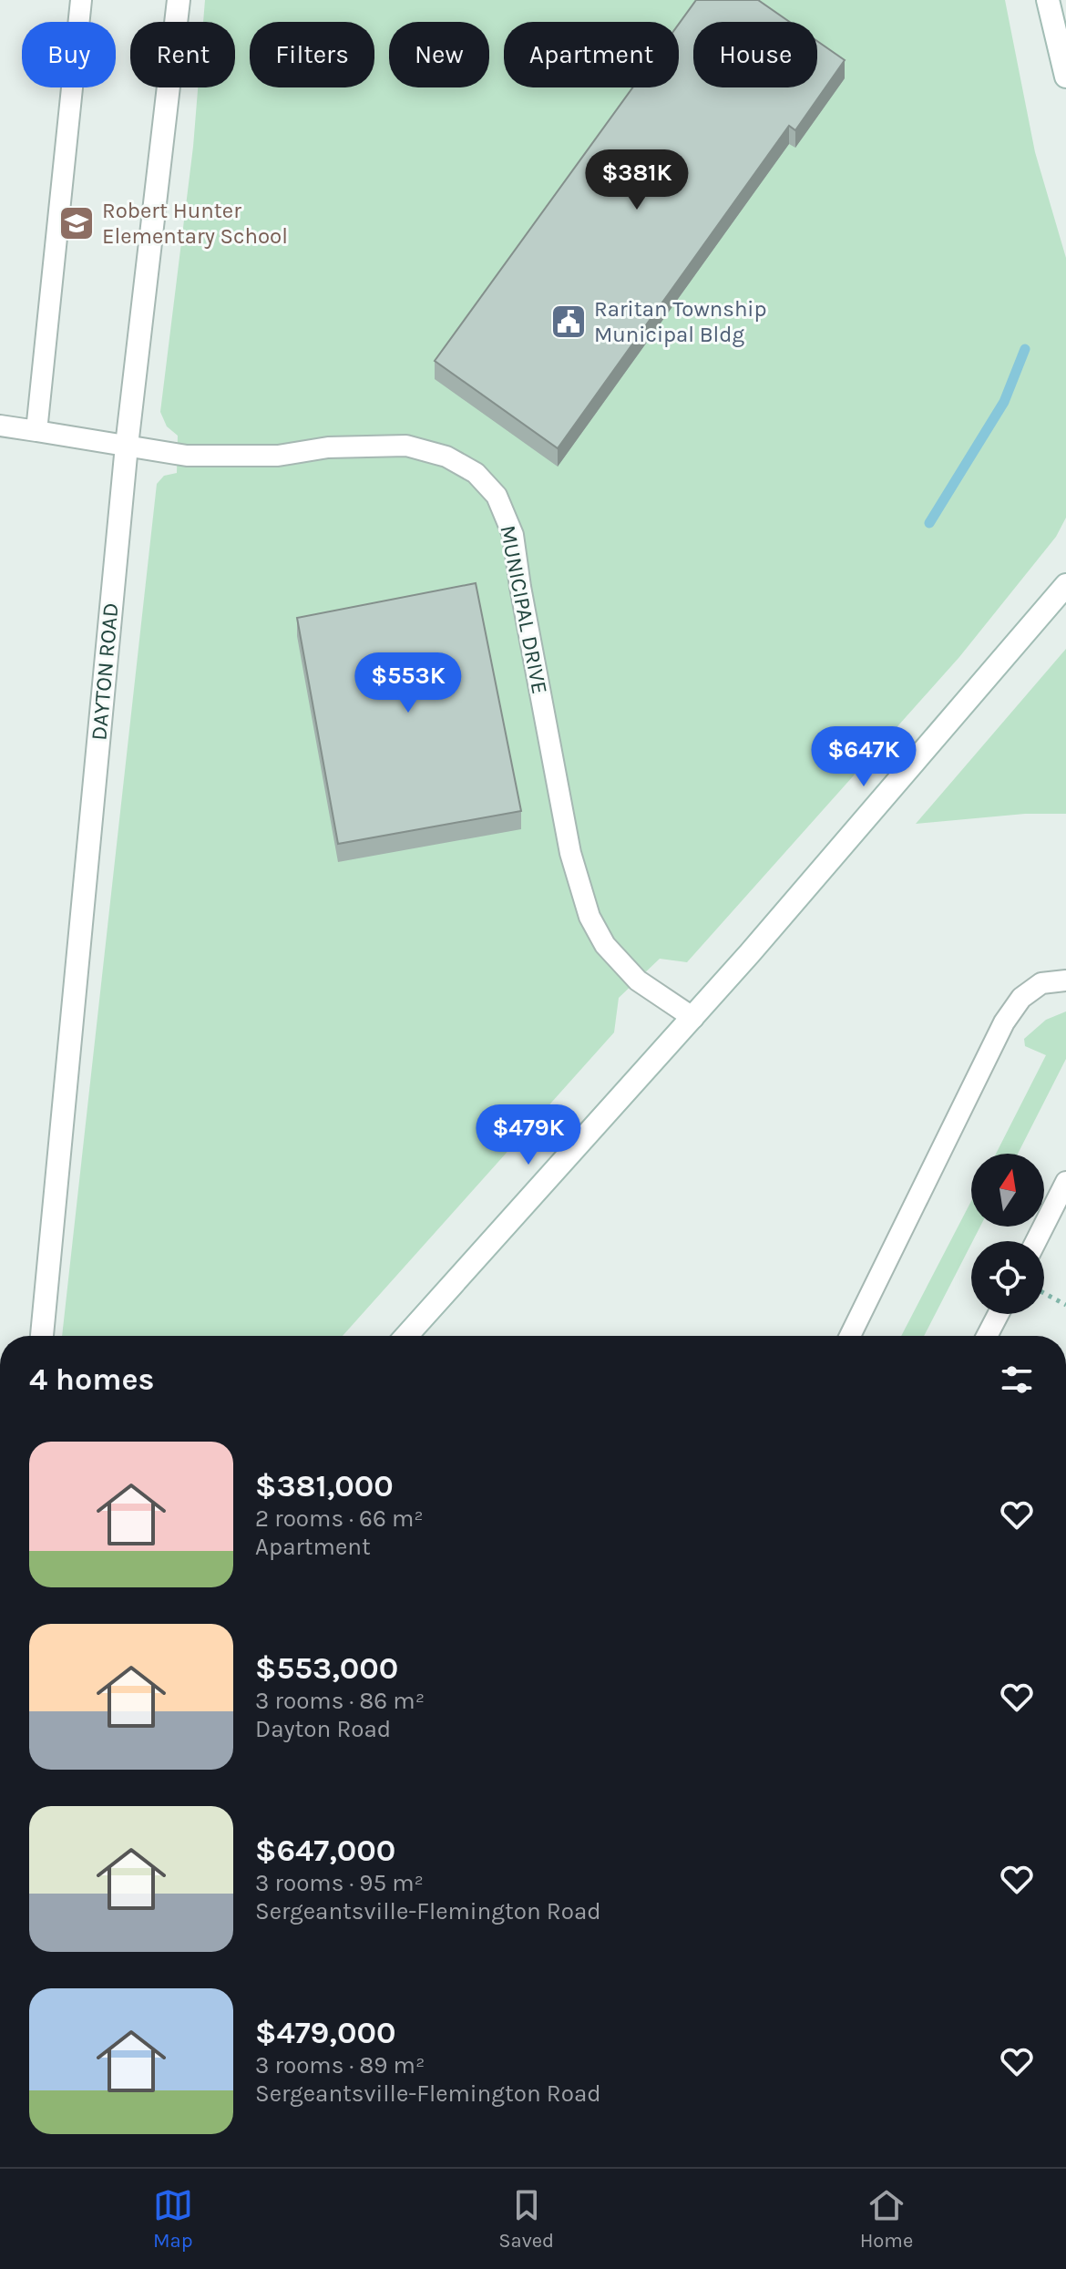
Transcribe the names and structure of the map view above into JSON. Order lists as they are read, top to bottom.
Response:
{
  "streets": {
    "street": ["DAYTON ROAD"],
    "lane": ["MUNICIPAL DRIVE"]
  },
  "crossings": [
    ["MUNICIPAL DRIVE", "DAYTON ROAD"]
  ],
  "places": {
    "school or university": ["Robert Hunter Elementary School"],
    "public building": ["Raritan Township Municipal Bldg"]
  },
  "north": "top",
  "page": {
    "chip": [
      "Buy",
      "Rent",
      "Filters",
      "New",
      "Apartment",
      "House"
    ],
    "price": [
      "$381K",
      "$553K",
      "$647K",
      "$479K"
    ],
    "heading": "4 homes",
    "list": [
      {
        "name": "$381,000",
        "note": "2 rooms · 66 m² · Apartment"
      },
      {
        "name": "$553,000",
        "note": "3 rooms · 86 m² · Dayton Road"
      },
      {
        "name": "$647,000",
        "note": "3 rooms · 95 m² · Sergeantsville-Flemington Road"
      },
      {
        "name": "$479,000",
        "note": "3 rooms · 89 m² · Sergeantsville-Flemington Road"
      }
    ],
    "tabs": ["Map", "Saved", "Home"]
  }
}
